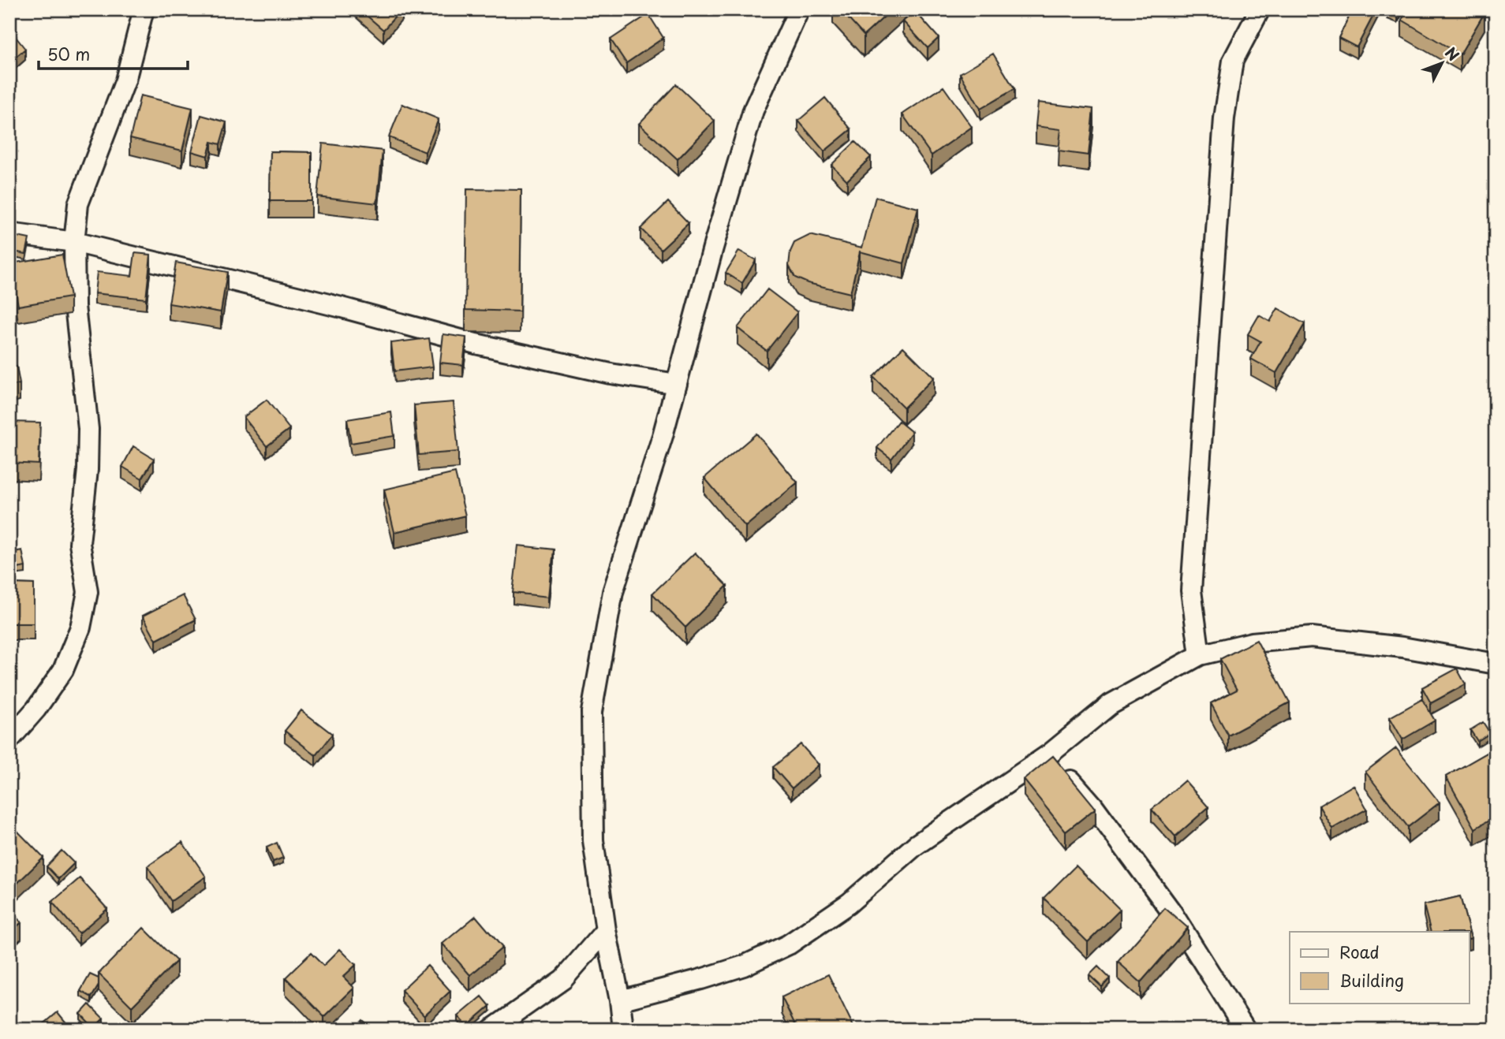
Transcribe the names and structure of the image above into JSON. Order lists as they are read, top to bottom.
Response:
{
  "legend": ["Road", "Building"],
  "scale_bar": "50 m",
  "north": "top right"
}
